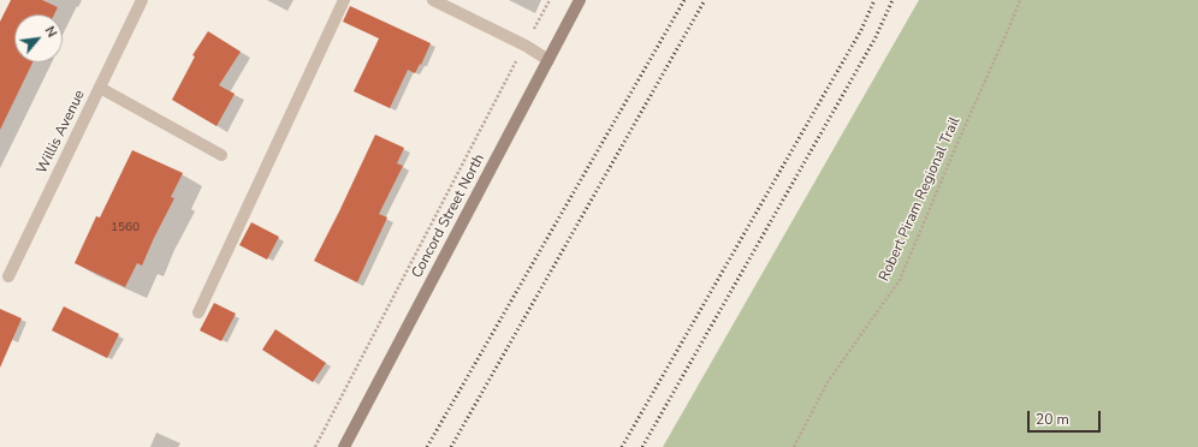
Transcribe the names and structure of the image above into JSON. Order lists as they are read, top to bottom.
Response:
{
  "streets": {
    "main road": ["Concord Street North"],
    "street": ["Willis Avenue"],
    "path": ["Robert Piram Regional Trail"]
  },
  "house_numbers": ["1560"],
  "scale_bar": "20 m",
  "north": "top right"
}
